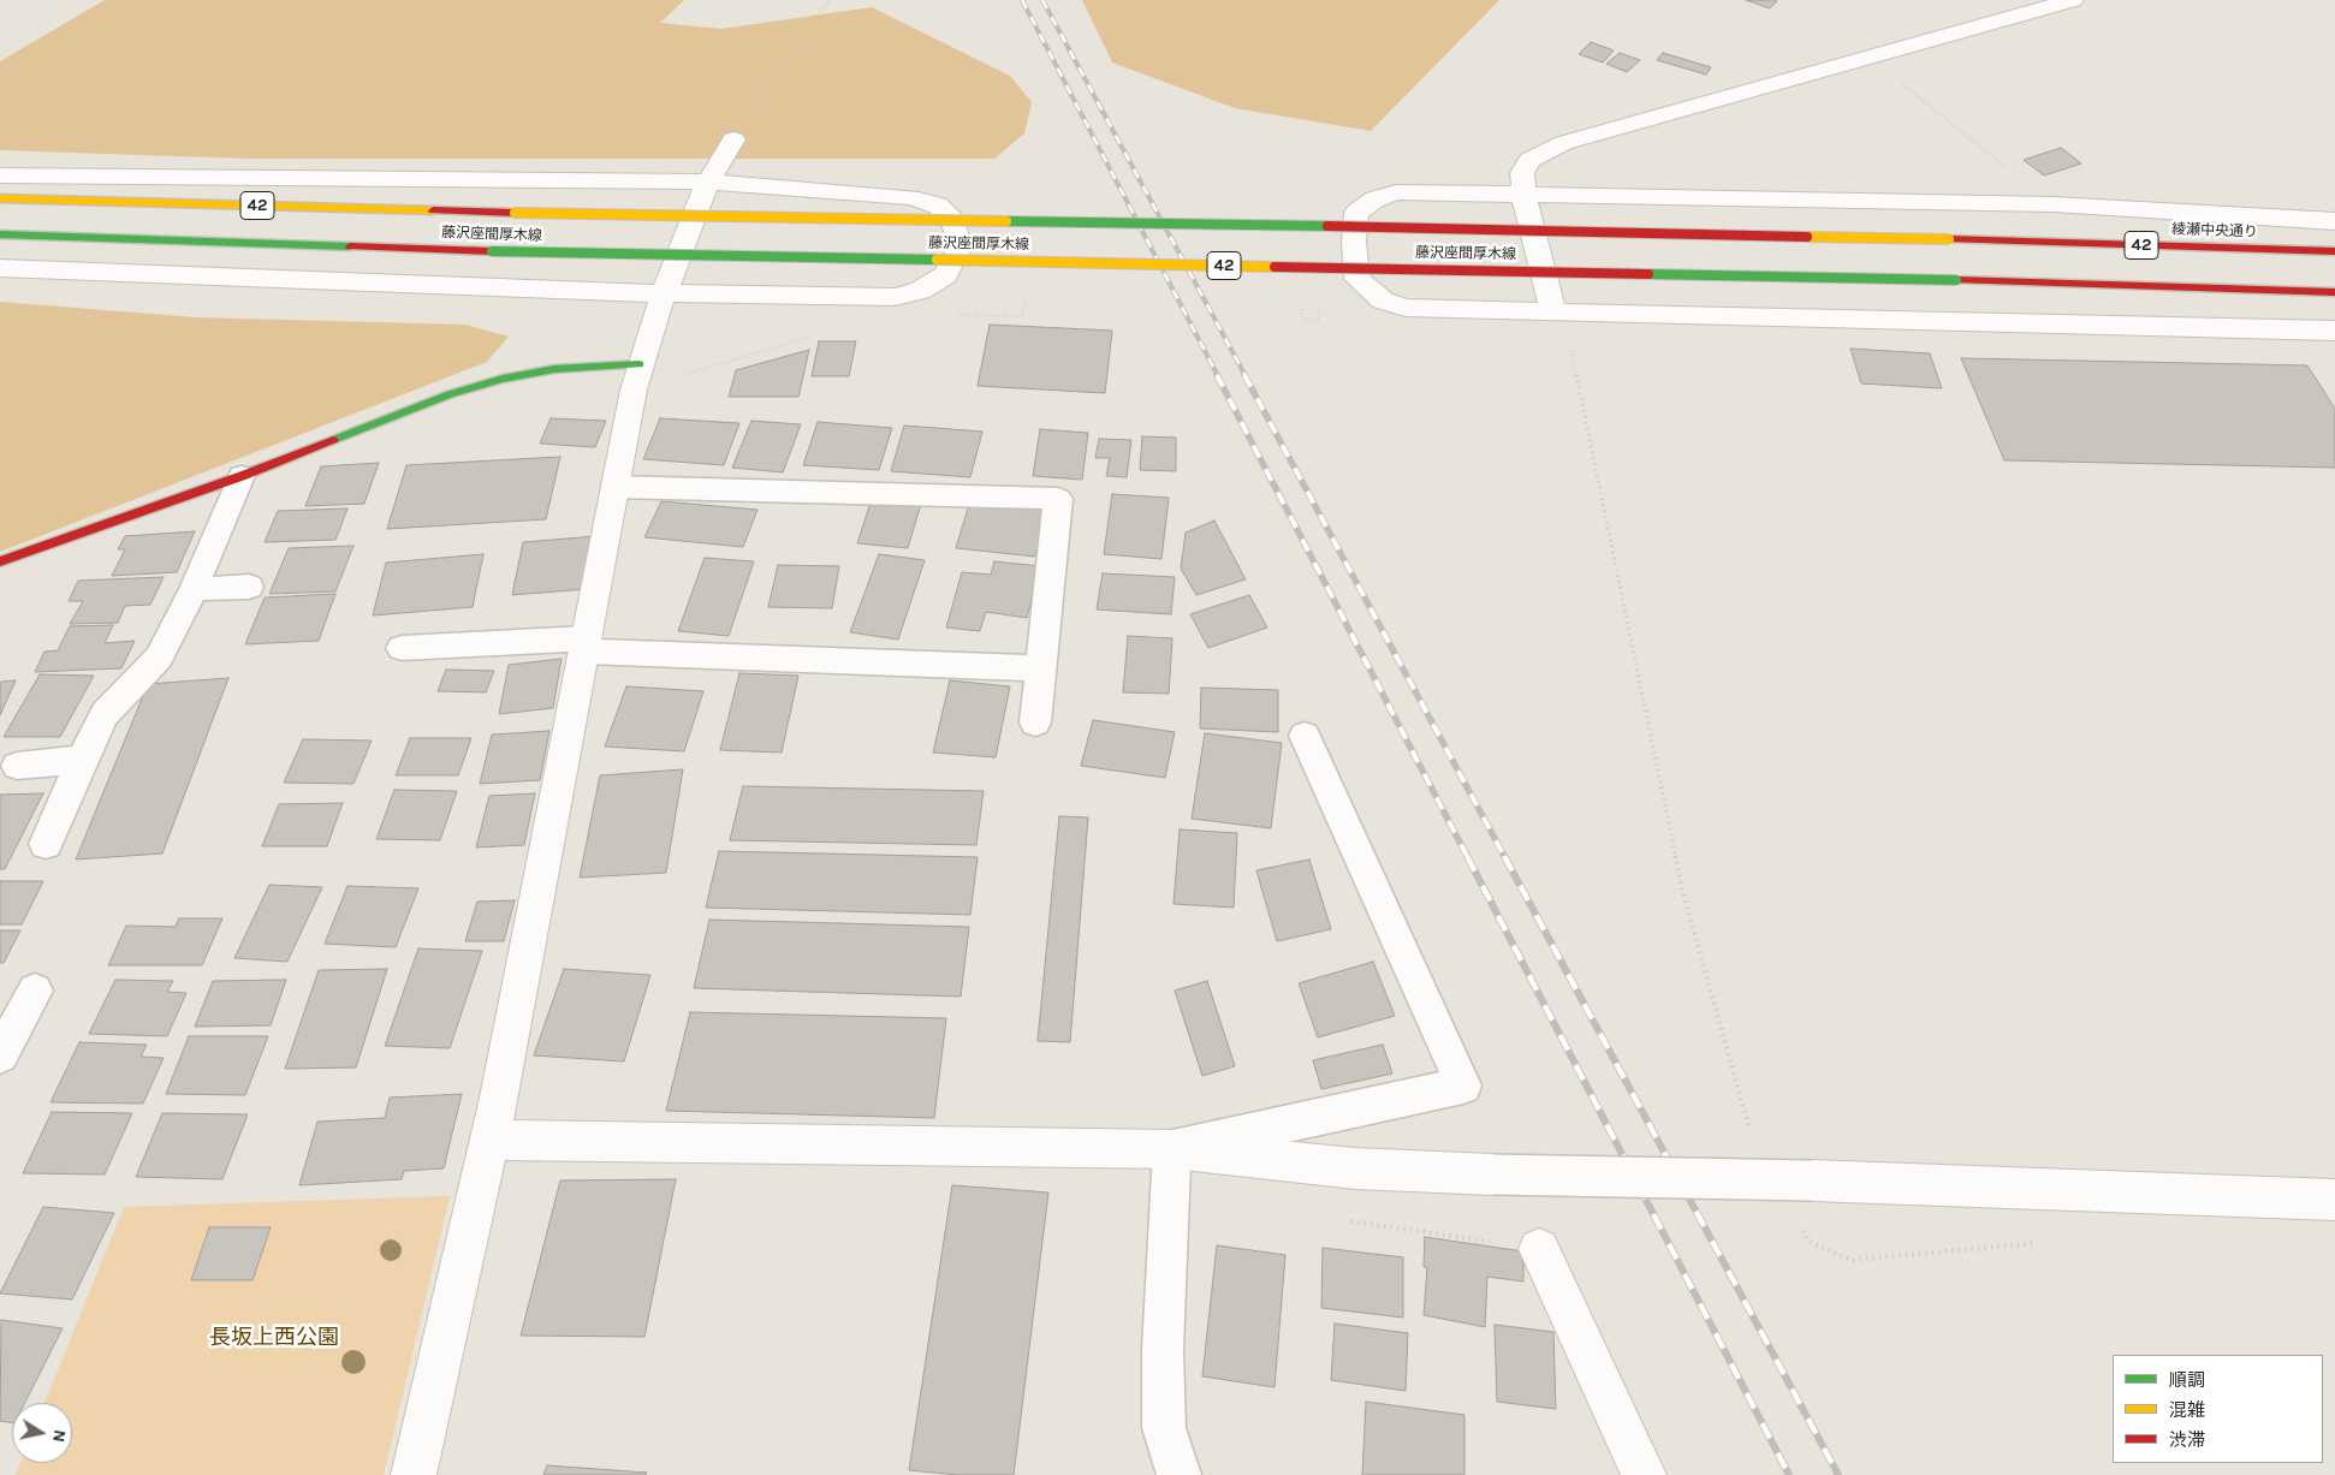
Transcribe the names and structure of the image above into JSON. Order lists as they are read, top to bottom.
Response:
{
  "streets": {
    "main road": ["42", "綾瀬中央通り", "藤沢座間厚木線"]
  },
  "crossings": [
    ["綾瀬中央通り", "藤沢座間厚木線"]
  ],
  "parks": ["長坂上西公園"],
  "legend": ["順調", "混雑", "渋滞"],
  "north": "right"
}
